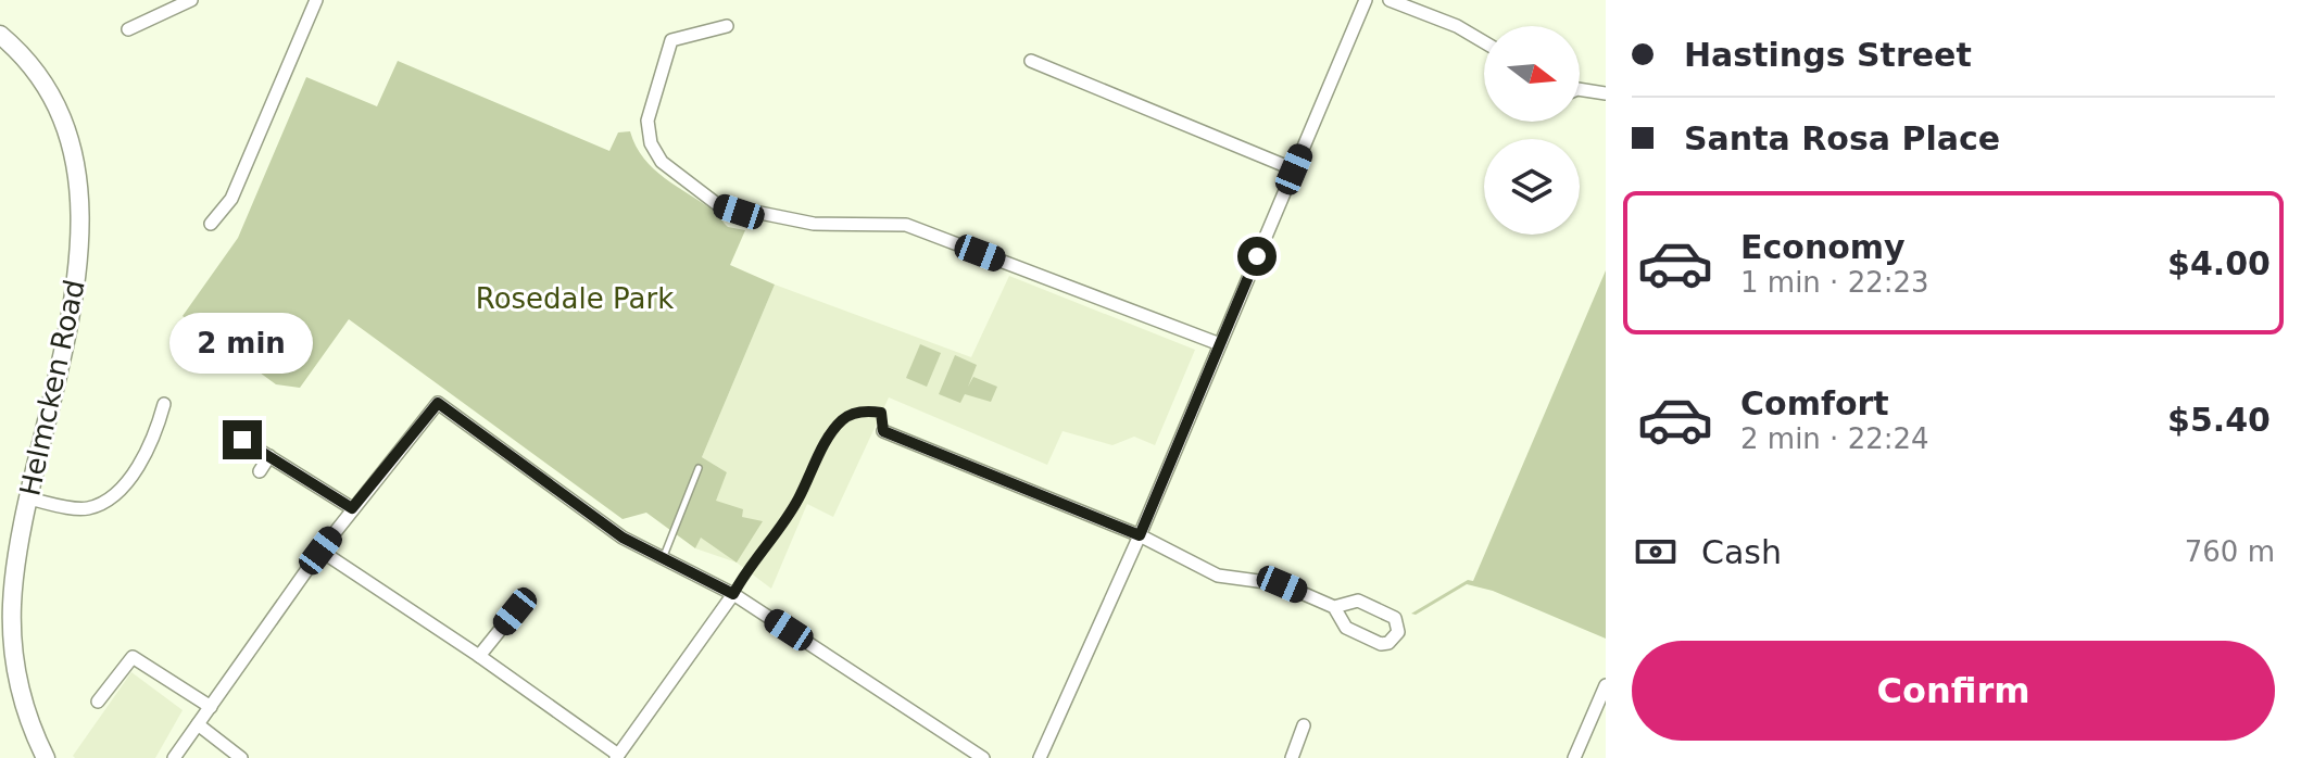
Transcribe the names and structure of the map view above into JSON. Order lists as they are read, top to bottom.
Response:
{
  "streets": {
    "main road": ["Helmcken Road"]
  },
  "parks": ["Rosedale Park"],
  "north": "right",
  "page": {
    "banner": ["Hastings Street", "Santa Rosa Place"],
    "list": [
      {
        "name": "Economy",
        "note": "1 min · 22:23",
        "value": "$4.00"
      },
      {
        "name": "Comfort",
        "note": "2 min · 22:24",
        "value": "$5.40"
      }
    ],
    "bubble": "2 min",
    "pay": ["Cash", "760 m"],
    "buttons": "Confirm"
  }
}
